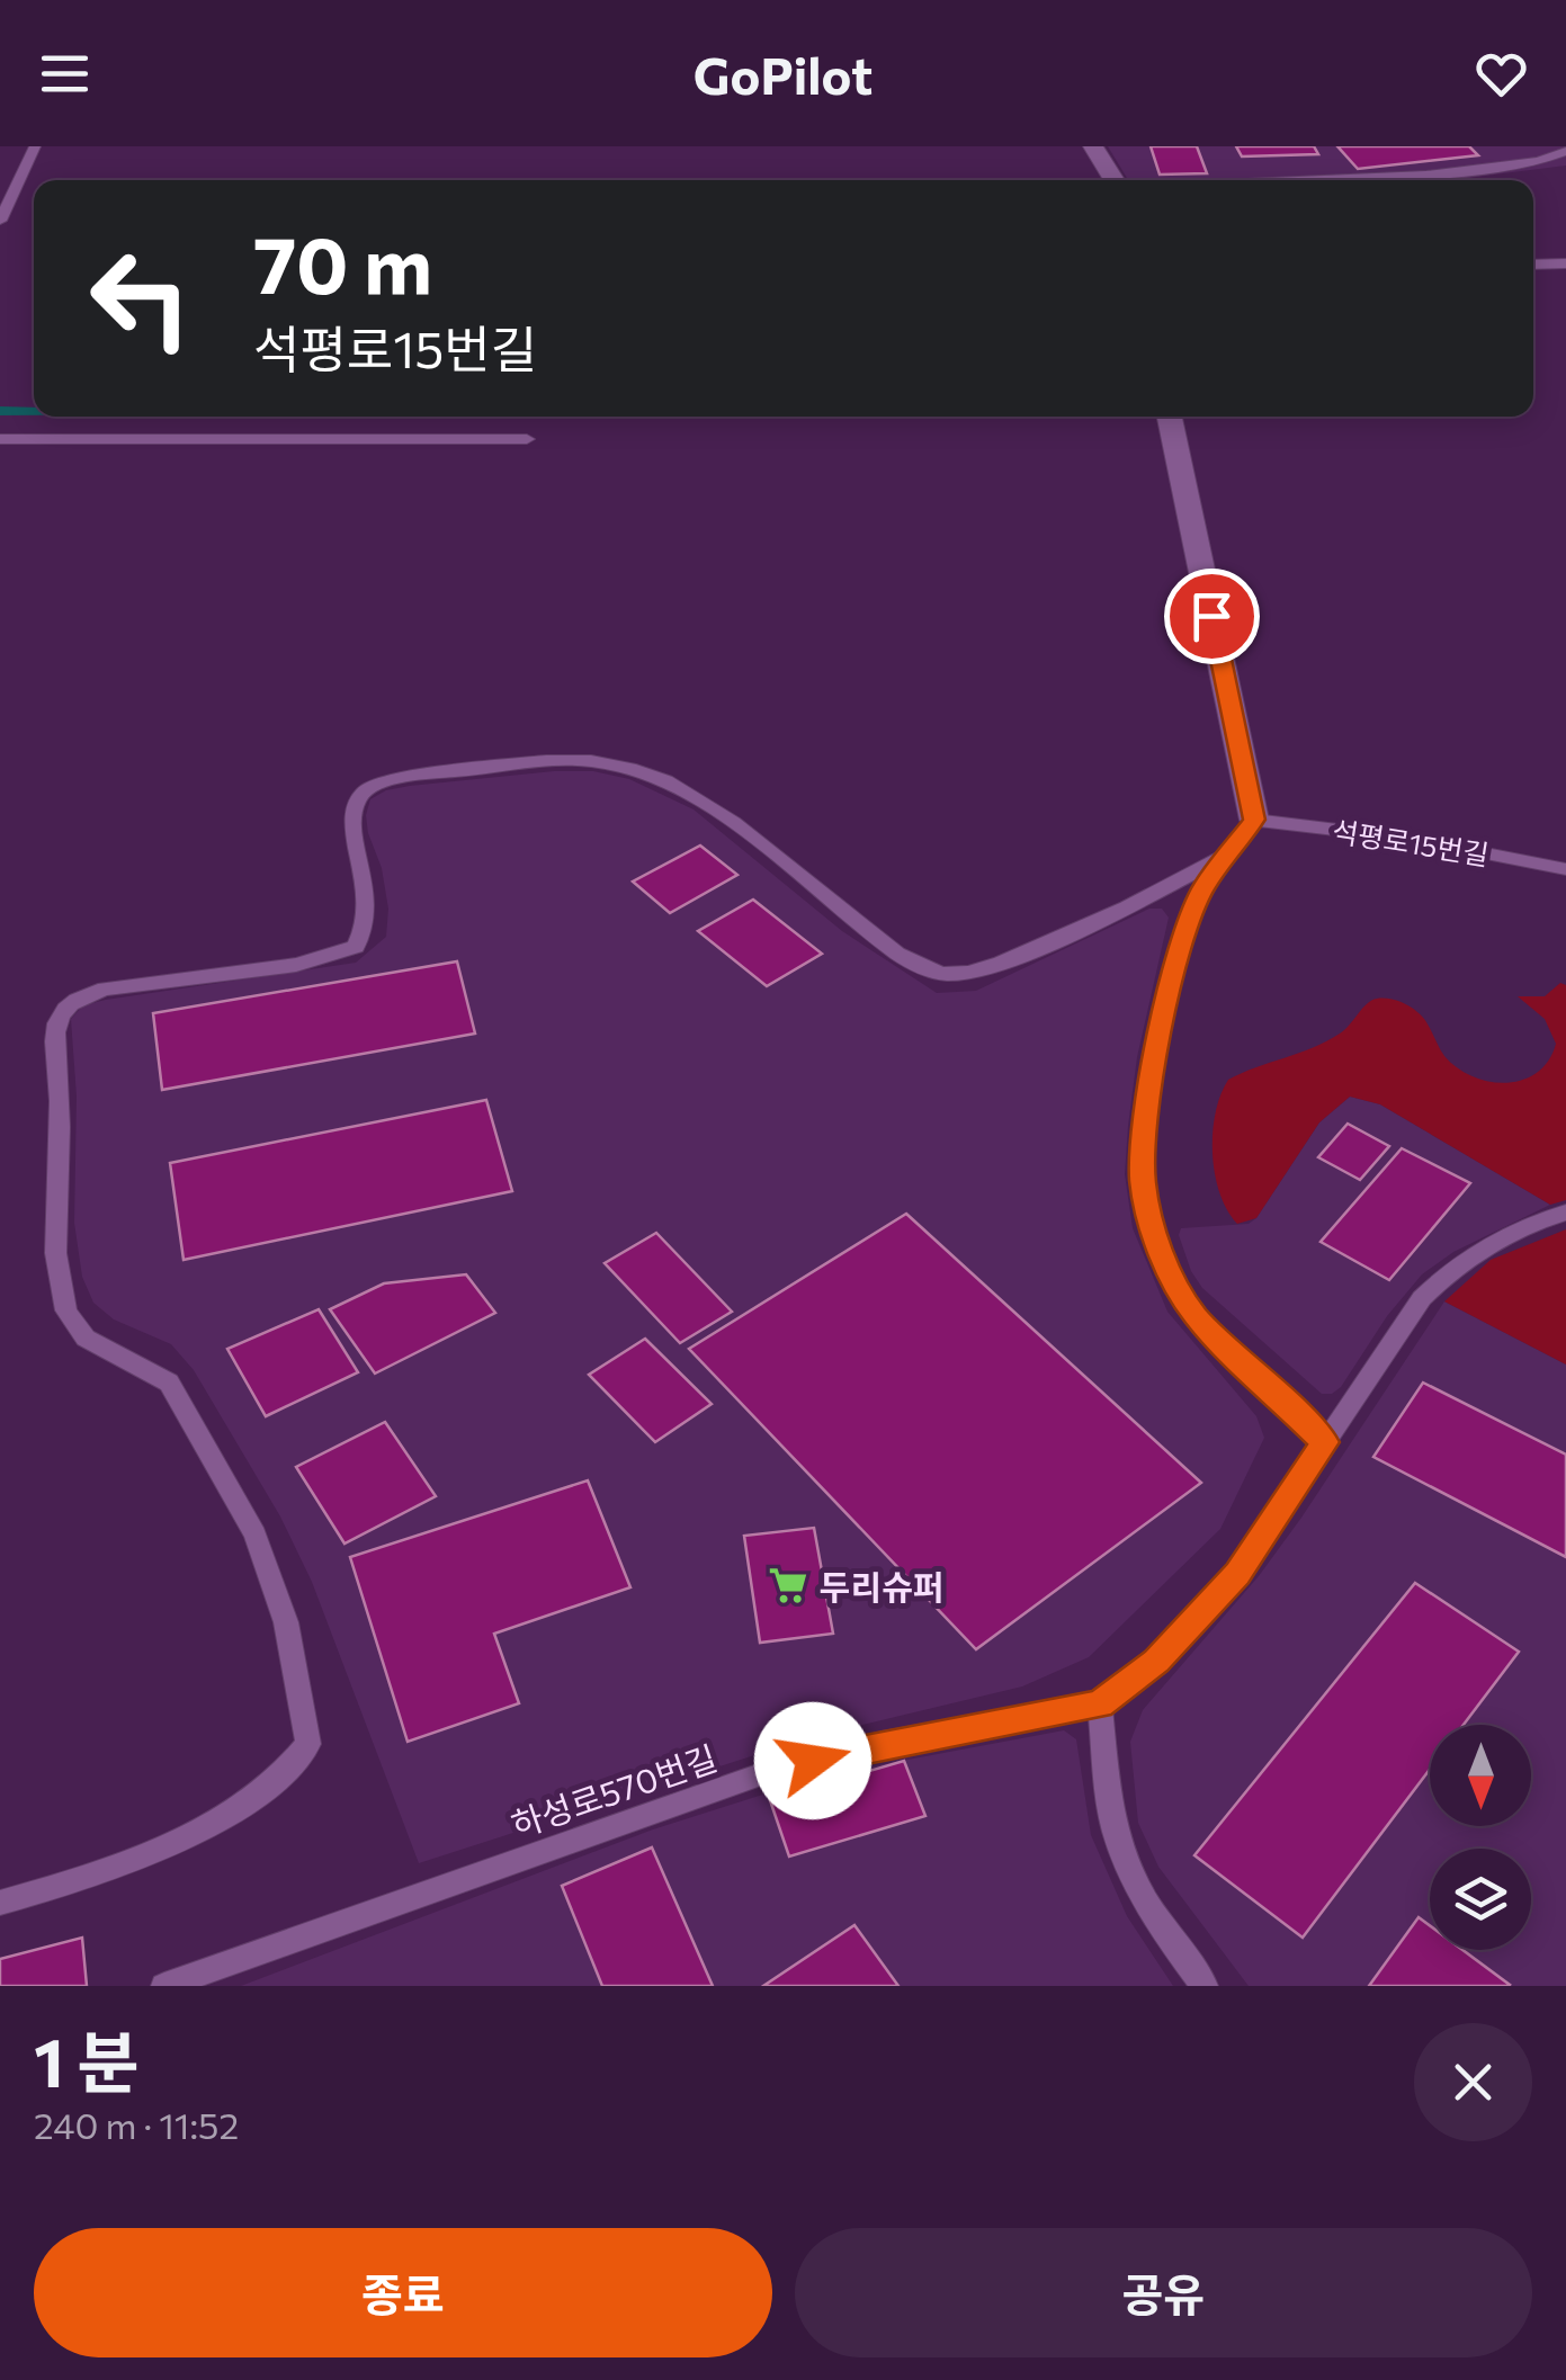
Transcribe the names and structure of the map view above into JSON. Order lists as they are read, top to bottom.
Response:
{
  "streets": {
    "lane": ["석평로15번길", "하성로570번길"]
  },
  "places": {
    "supermarket": ["두리슈퍼"]
  },
  "north": "bottom",
  "page": {
    "header": "GoPilot",
    "turn": ["70 m", "석평로15번길"],
    "heading": ["1 분", "240 m · 11:52"],
    "buttons": ["종료", "공유"]
  }
}
